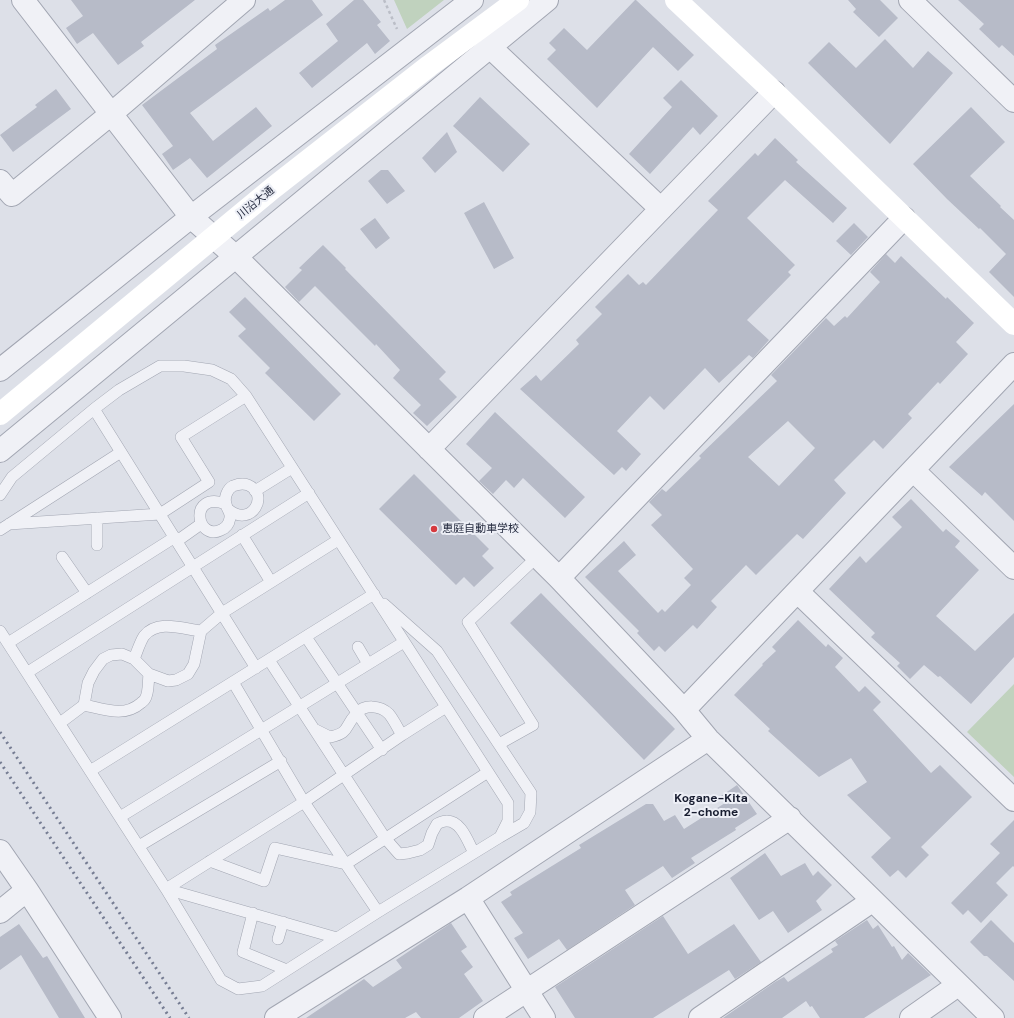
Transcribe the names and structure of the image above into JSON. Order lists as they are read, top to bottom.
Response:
{
  "streets": {
    "street": ["川沿大通"]
  },
  "districts": ["Kogane-Kita 2-chome"],
  "places": ["恵庭自動車学校"]
}
